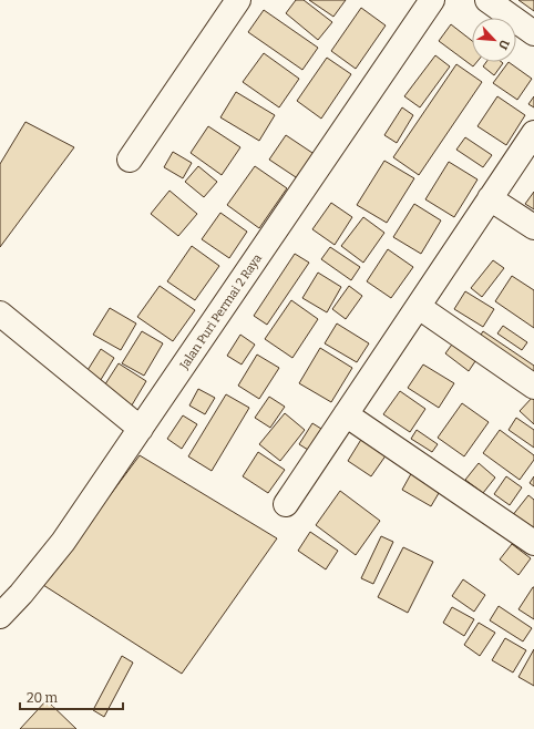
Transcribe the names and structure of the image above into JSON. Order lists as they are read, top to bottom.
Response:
{
  "streets": {
    "street": ["Jalan Puri Permai 2 Raya"]
  },
  "scale_bar": "20 m",
  "north": "bottom right"
}
